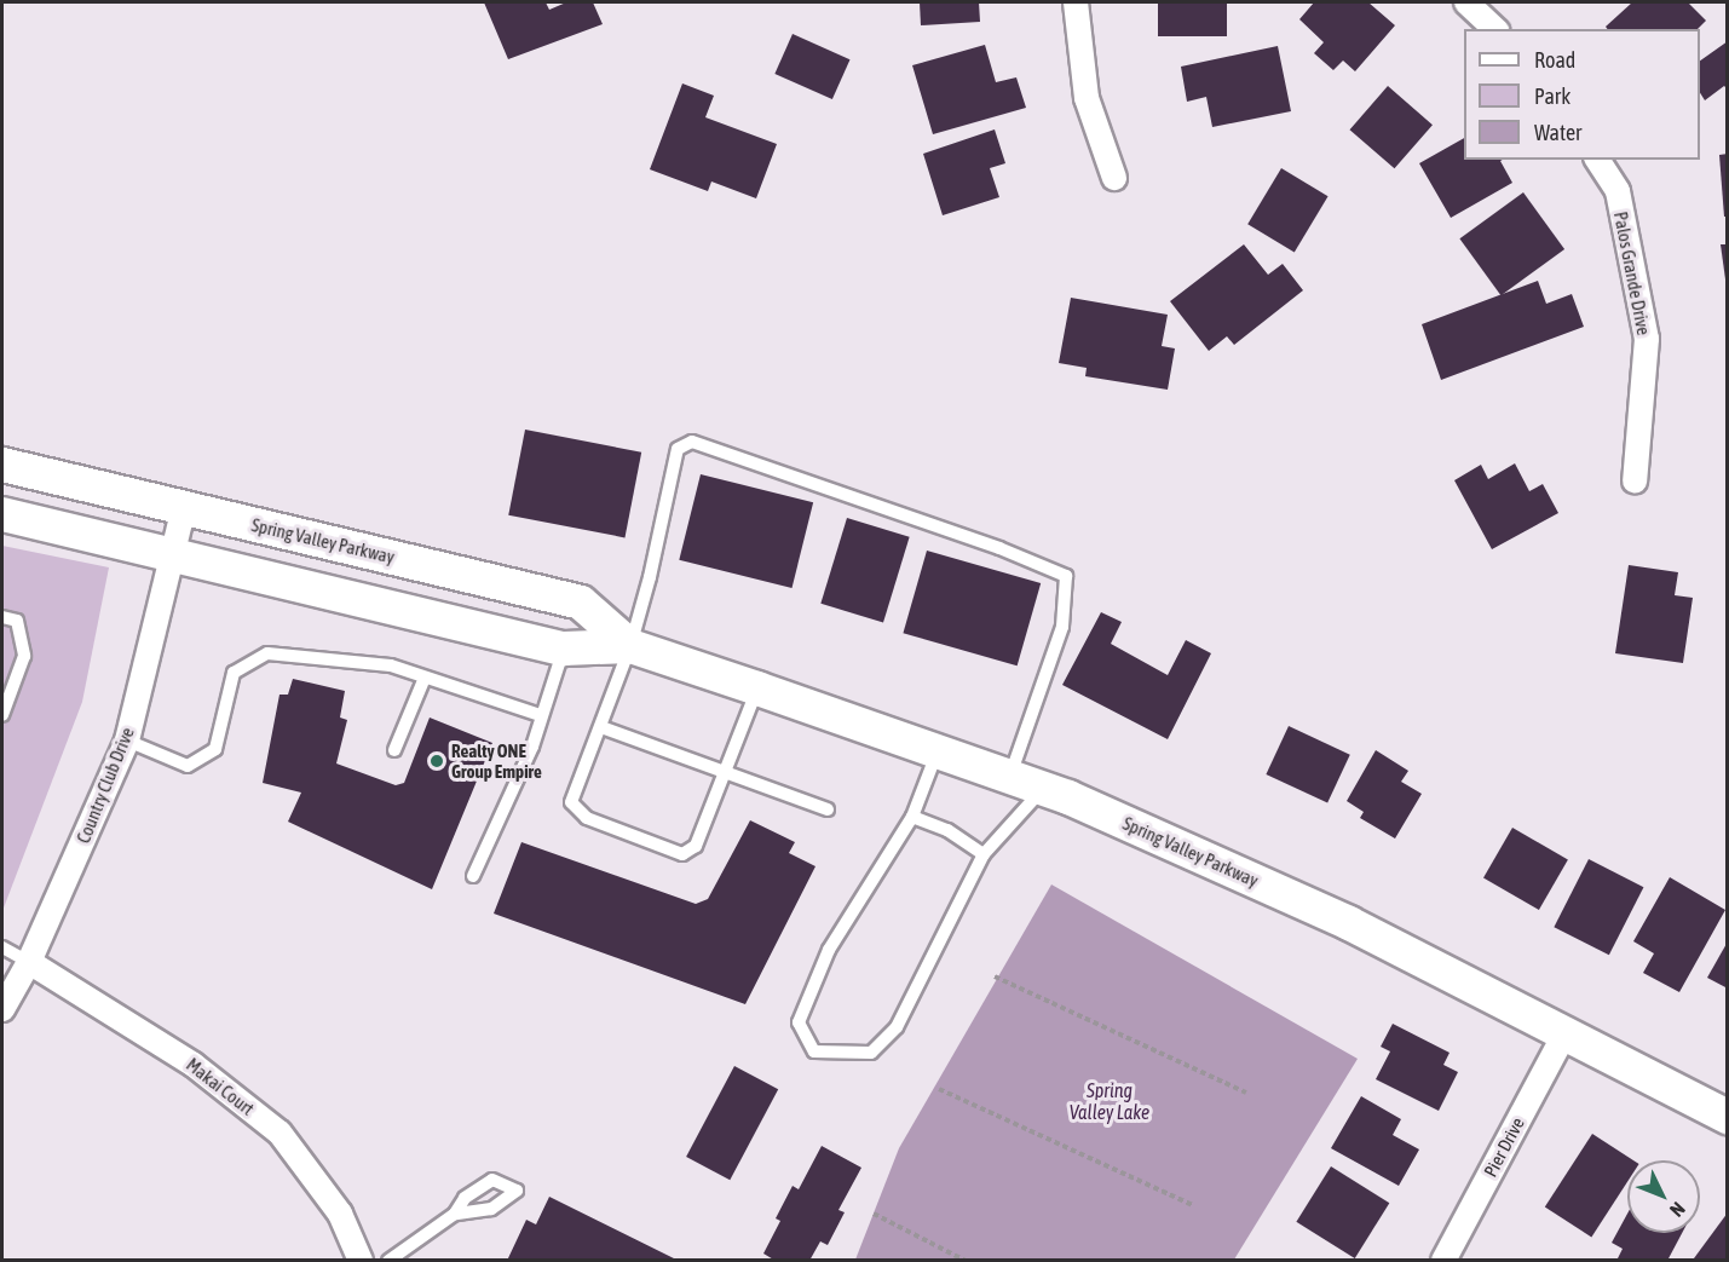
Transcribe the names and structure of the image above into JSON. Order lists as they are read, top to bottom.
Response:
{
  "streets": {
    "street": [
      "Palos Grande Drive",
      "Spring Valley Parkway",
      "Country Club Drive",
      "Makai Court",
      "Pier Drive"
    ]
  },
  "crossings": [
    ["Spring Valley Parkway", "Country Club Drive"],
    ["Spring Valley Parkway", "Pier Drive"],
    ["Country Club Drive", "Makai Court"]
  ],
  "water": ["Spring Valley Lake"],
  "places": ["Realty ONE Group Empire"],
  "legend": ["Road", "Park", "Water"],
  "north": "bottom right"
}
